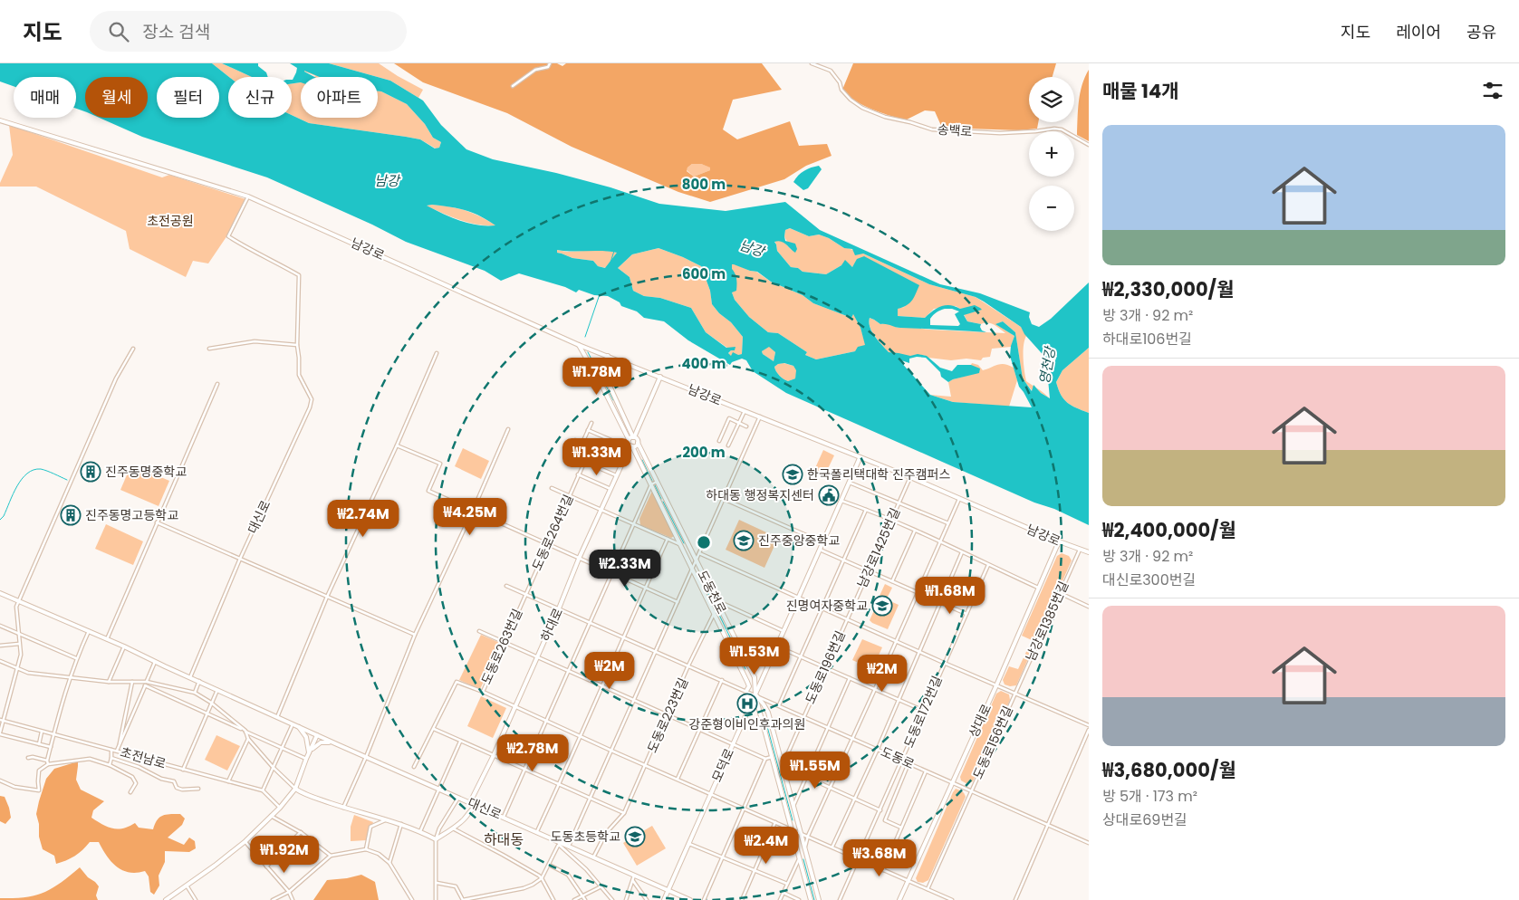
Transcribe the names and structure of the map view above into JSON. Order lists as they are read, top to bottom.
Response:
{
  "streets": {
    "street": [
      "송백로",
      "남강로",
      "대신로",
      "도동로264번길",
      "남강로1425번길",
      "도동천로",
      "남강로1385번길",
      "하대로",
      "도동로263번길",
      "도동로196번길",
      "도동로172번길",
      "도동로223번길",
      "상대로",
      "도동로156번길",
      "초전남로",
      "도동로",
      "모덕로"
    ]
  },
  "crossings": [
    ["남강로", "남강로1425번길"],
    ["남강로", "남강로1385번길"],
    ["남강로", "상대로"],
    ["남강로", "모덕로"],
    ["대신로", "하대로"],
    ["대신로", "도동로223번길"],
    ["대신로", "모덕로"],
    ["도동로264번길", "도동로263번길"],
    ["도동로264번길", "도동로"],
    ["남강로1425번길", "도동로196번길"],
    ["도동천로", "하대로"],
    ["도동천로", "도동로263번길"],
    ["도동천로", "도동로223번길"],
    ["도동천로", "도동로"],
    ["도동천로", "모덕로"],
    ["남강로1385번길", "도동로156번길"],
    ["하대로", "도동로263번길"],
    ["하대로", "도동로"],
    ["도동로263번길", "도동로172번길"],
    ["도동로263번길", "도동로223번길"],
    ["도동로263번길", "상대로"],
    ["도동로263번길", "도동로156번길"],
    ["도동로263번길", "도동로"],
    ["도동로263번길", "모덕로"],
    ["도동로196번길", "도동로"],
    ["도동로172번길", "도동로"],
    ["도동로223번길", "도동로"],
    ["상대로", "도동로"],
    ["도동로156번길", "도동로"],
    ["도동로", "모덕로"]
  ],
  "districts": ["하대동"],
  "water": ["남강", "영천강"],
  "parks": ["초전공원"],
  "places": {
    "building": ["진주동명중학교", "진주동명고등학교"],
    "school or university": [
      "한국폴리택대학 진주캠퍼스",
      "진주중앙중학교",
      "진명여자중학교",
      "도동초등학교"
    ],
    "public building": ["하대동 행정복지센터"],
    "hospital": ["강준형이비인후과의원"]
  },
  "page": {
    "header": "지도",
    "search": "장소 검색",
    "nav": ["지도", "레이어", "공유"],
    "heading": "매물 14개",
    "map_buttons": ["+", "−"],
    "chip": [
      "매매",
      "월세",
      "필터",
      "신규",
      "아파트"
    ],
    "list": [
      {
        "name": "₩2,330,000/월",
        "note": "방 3개 · 92 m² · 하대로106번길"
      },
      {
        "name": "₩2,400,000/월",
        "note": "방 3개 · 92 m² · 대신로300번길"
      },
      {
        "name": "₩3,680,000/월",
        "note": "방 5개 · 173 m² · 상대로69번길"
      }
    ],
    "price": [
      "₩1.78M",
      "₩1.33M",
      "₩4.25M",
      "₩2.74M",
      "₩2.33M",
      "₩1.68M",
      "₩1.53M",
      "₩2M",
      "₩2M",
      "₩2.78M",
      "₩1.55M",
      "₩2.4M",
      "₩1.92M",
      "₩3.68M"
    ]
  },
  "rings": [
    "800 m",
    "600 m",
    "400 m",
    "200 m"
  ]
}
